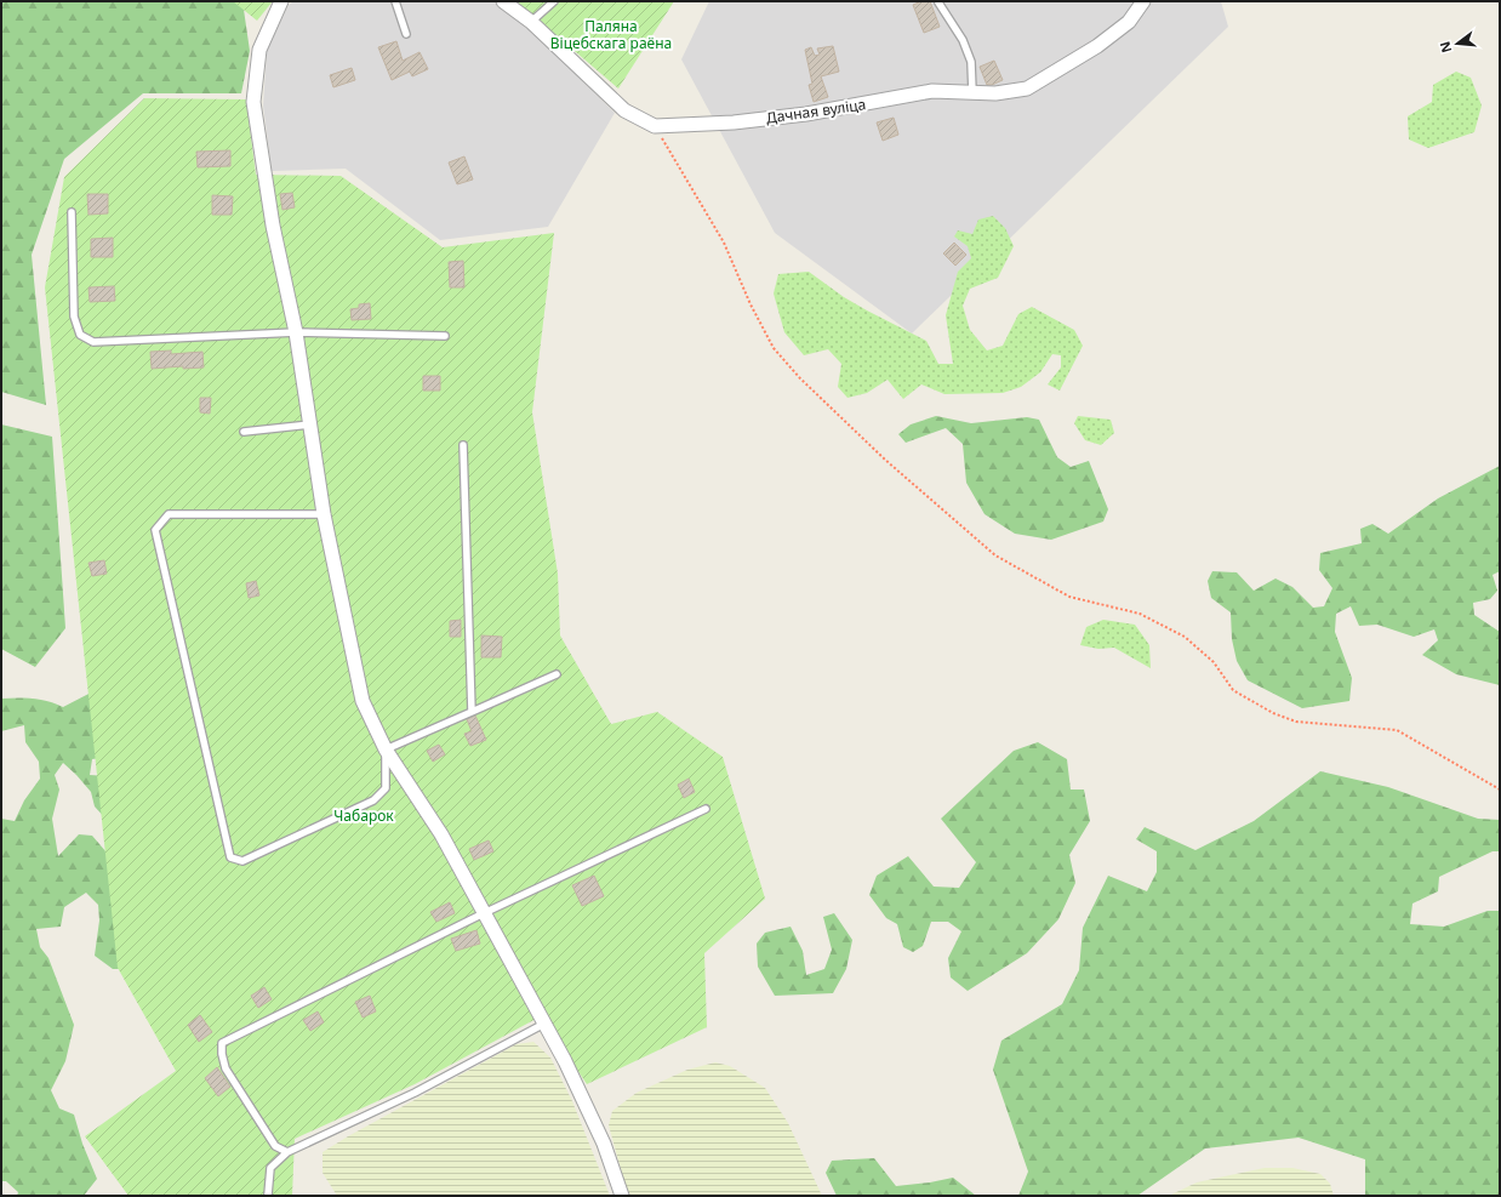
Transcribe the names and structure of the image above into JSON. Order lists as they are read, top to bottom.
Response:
{
  "streets": {
    "street": ["Дачная вуліца"]
  },
  "parks": ["Паляна Віцебскага раёна", "Чабарок"],
  "north": "left"
}
